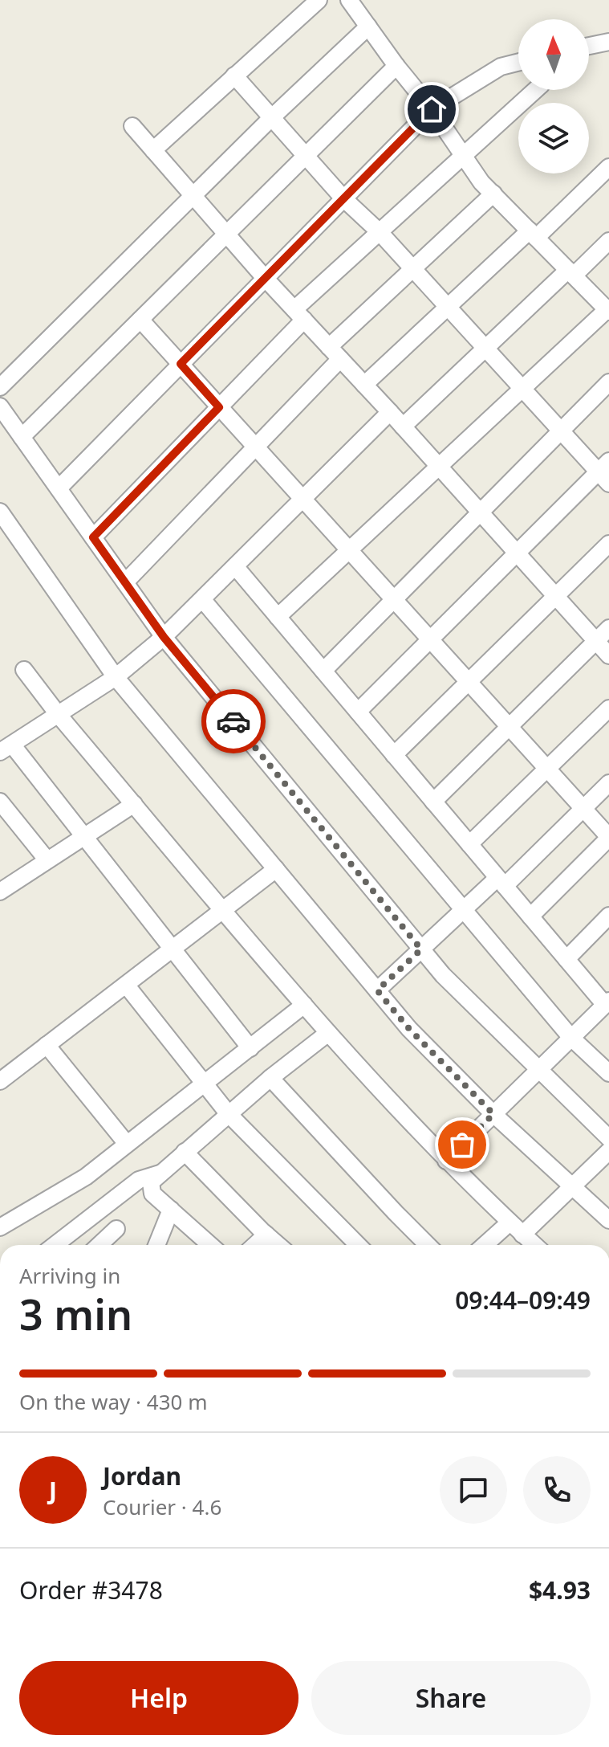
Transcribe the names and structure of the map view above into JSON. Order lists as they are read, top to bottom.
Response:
{
  "north": "top",
  "page": {
    "heading": ["3 min", "Arriving in", "09:44–09:49"],
    "panel": [
      "Jordan",
      "Courier · 4.6",
      "Order #3478",
      "$4.93"
    ],
    "bar": "On the way · 430 m",
    "round": "J",
    "buttons": ["Help", "Share"]
  }
}
